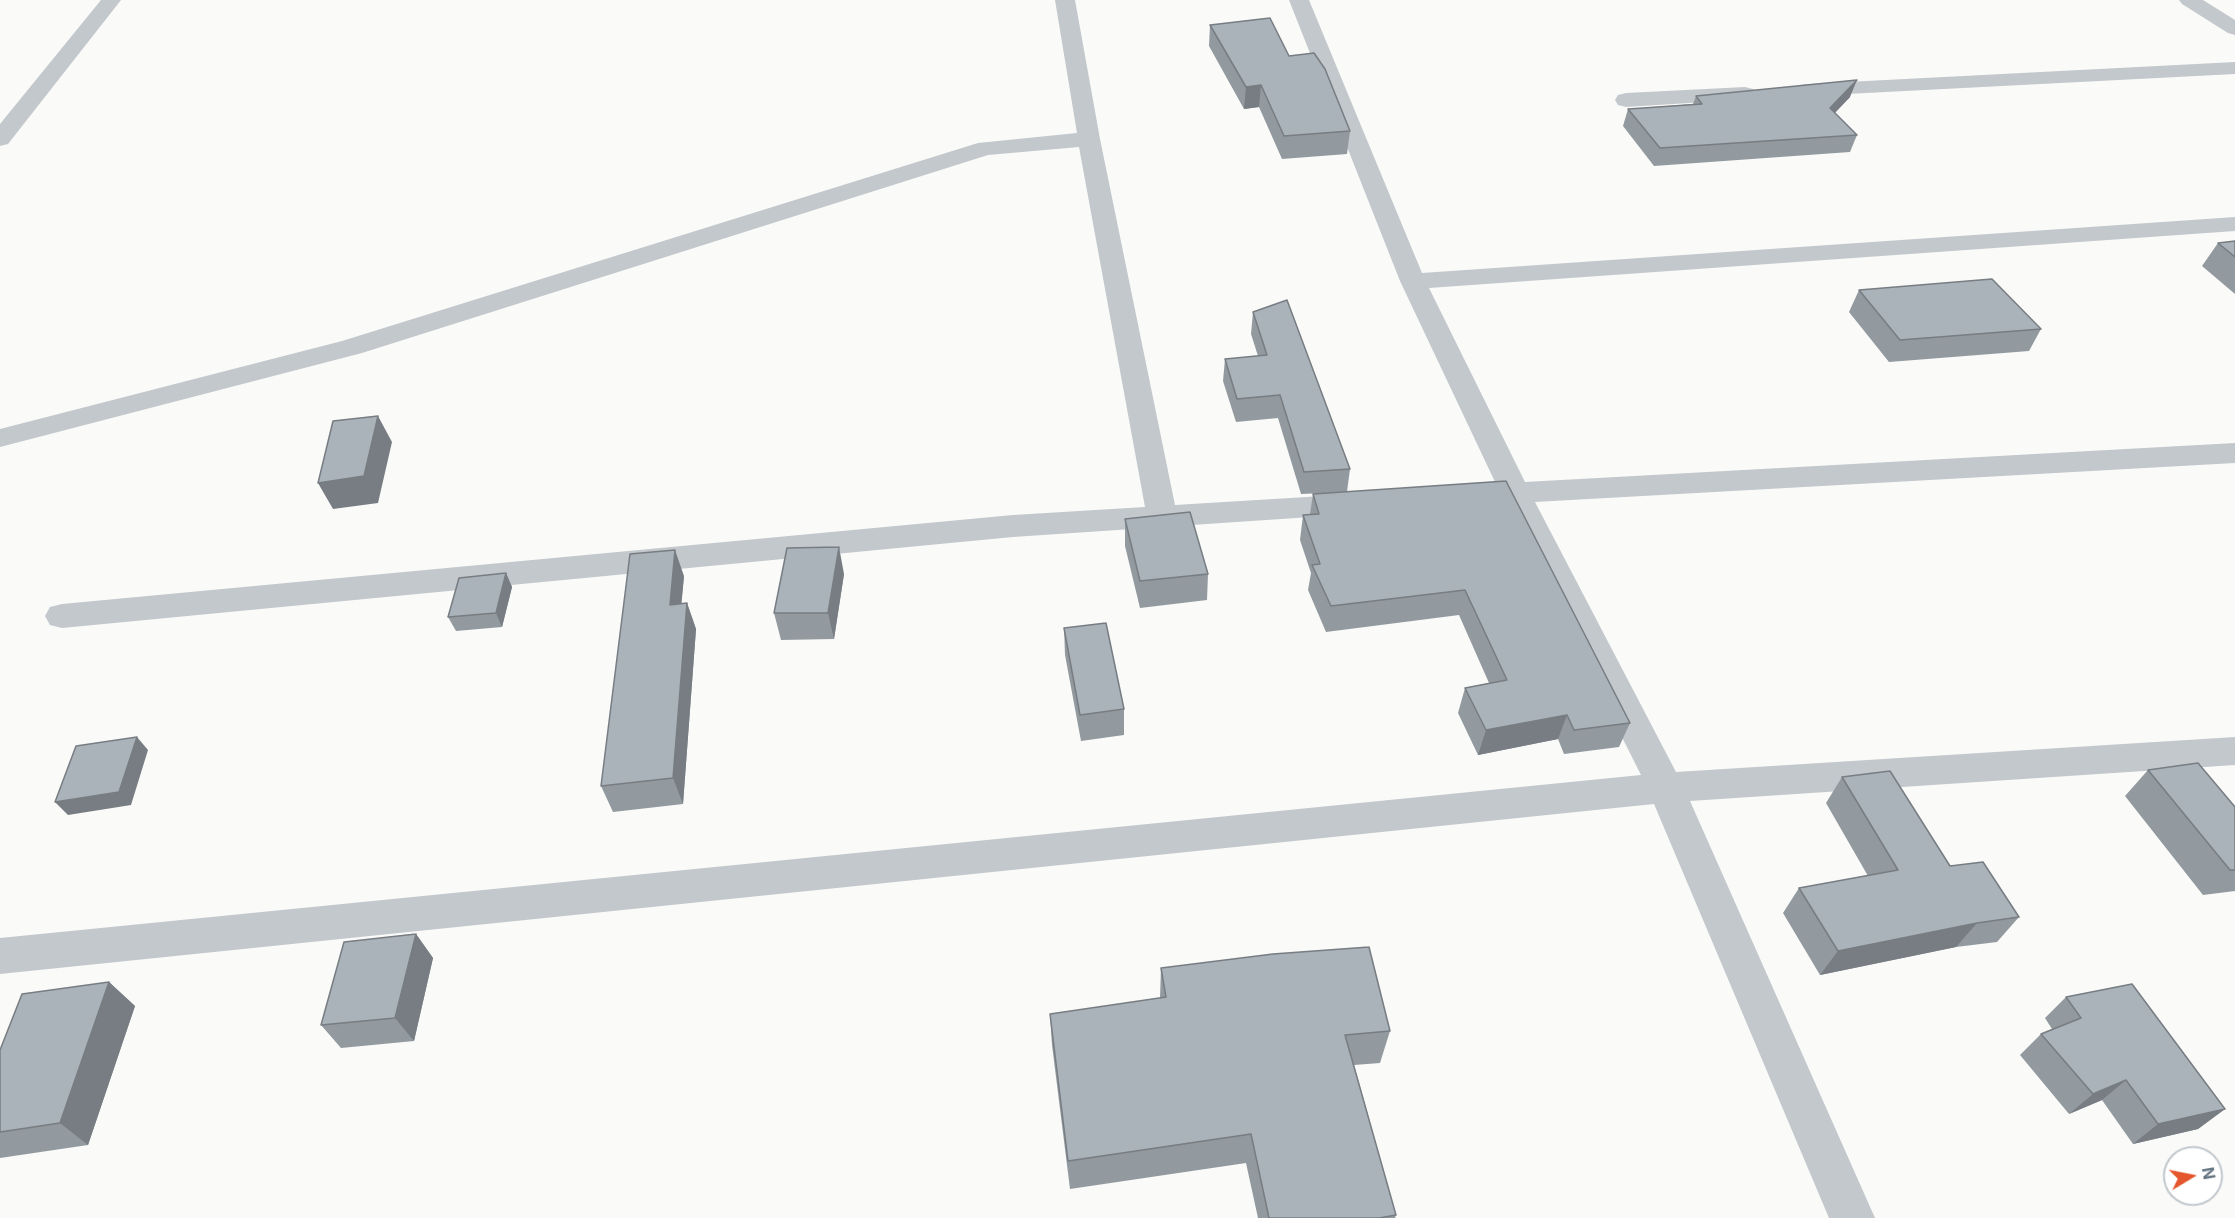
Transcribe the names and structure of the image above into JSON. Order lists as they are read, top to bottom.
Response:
{
  "north": "right"
}
